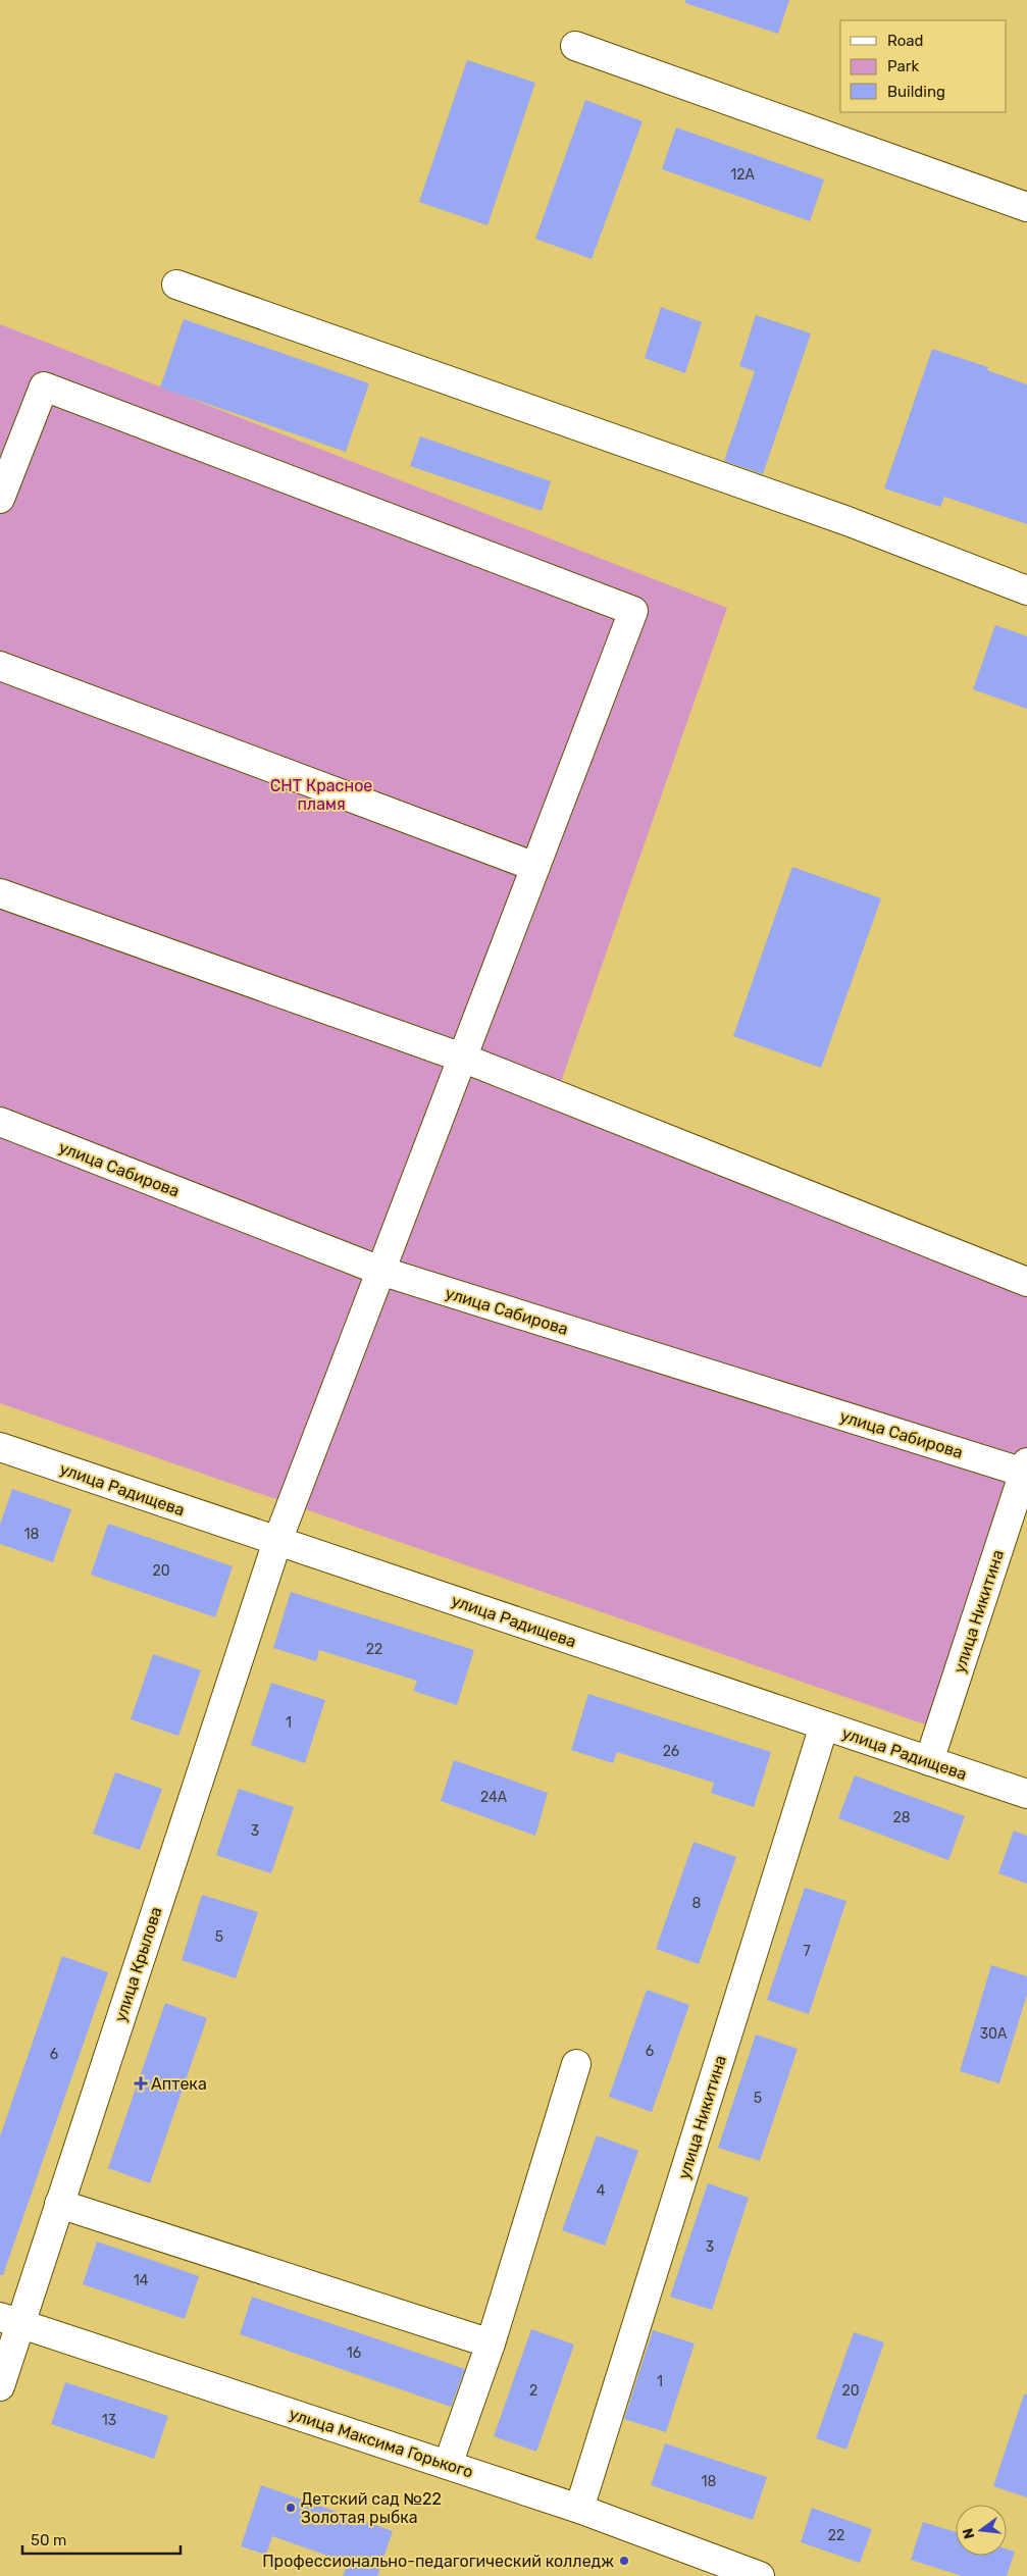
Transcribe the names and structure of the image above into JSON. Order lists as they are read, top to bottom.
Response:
{
  "streets": {
    "street": [
      "улица Сабирова",
      "улица Радищева",
      "улица Никитина",
      "улица Крылова",
      "улица Максима Горького"
    ]
  },
  "crossings": [
    ["улица Сабирова", "улица Никитина"],
    ["улица Сабирова", "улица Крылова"],
    ["улица Радищева", "улица Никитина"],
    ["улица Радищева", "улица Крылова"],
    ["улица Никитина", "улица Максима Горького"],
    ["улица Крылова", "улица Максима Горького"]
  ],
  "parks": ["СНТ Красное пламя"],
  "places": {
    "health": ["Аптека"],
    "other": ["Детский сад №22 Золотая рыбка", "Профессионально-педагогический колледж"]
  },
  "house_numbers": [
    "12А",
    "18",
    "20",
    "22",
    "1",
    "26",
    "24А",
    "28",
    "3",
    "8",
    "5",
    "7",
    "30А",
    "6",
    "6",
    "5",
    "4",
    "3",
    "14",
    "16",
    "1",
    "2",
    "20",
    "13",
    "18",
    "22"
  ],
  "legend": ["Road", "Park", "Building"],
  "scale_bar": "50 m",
  "north": "left"
}
